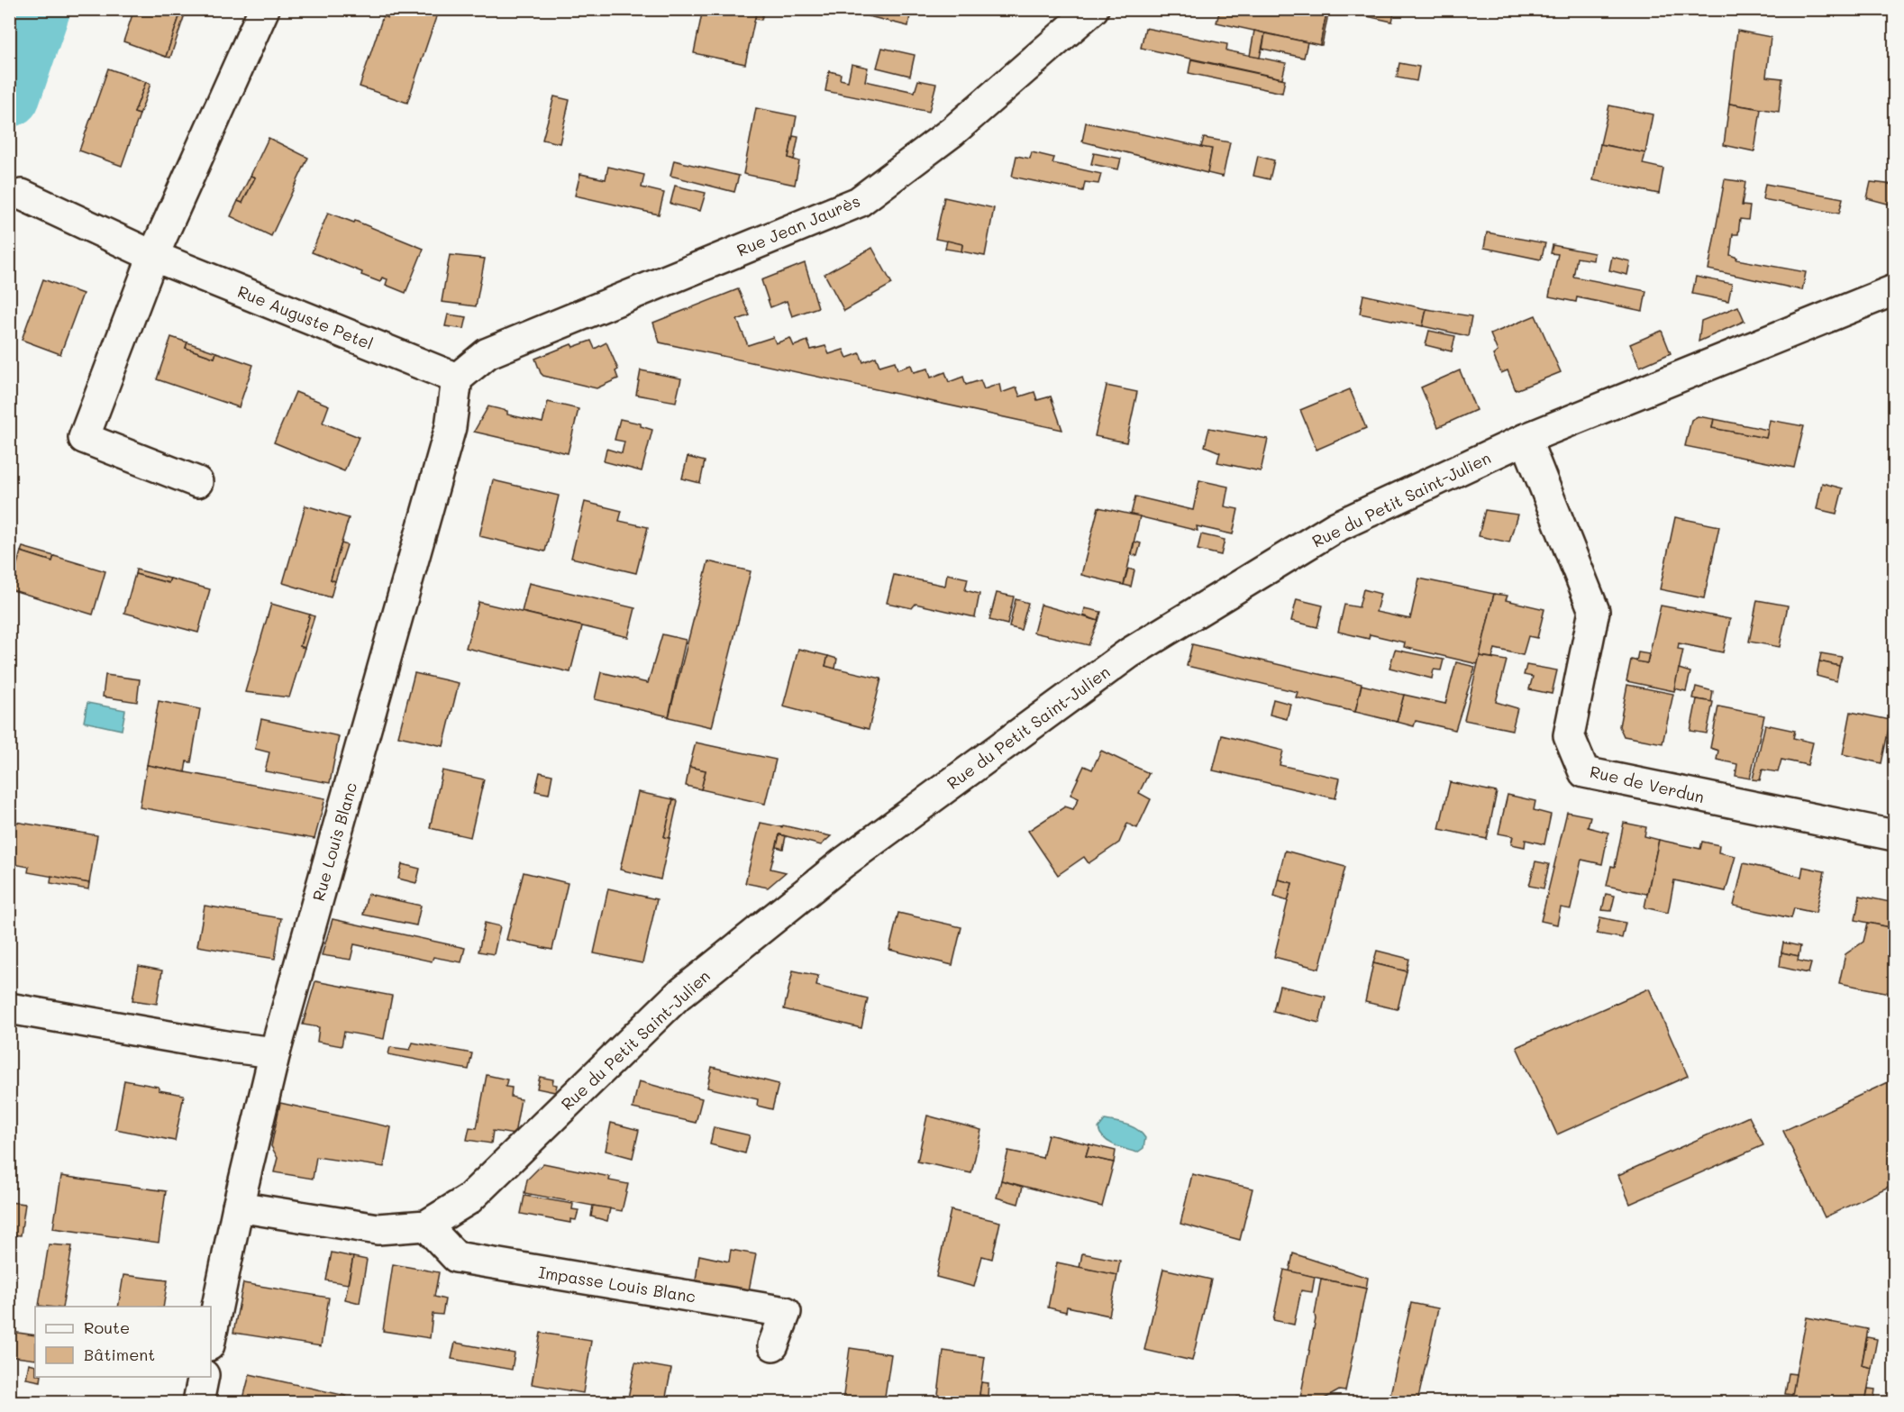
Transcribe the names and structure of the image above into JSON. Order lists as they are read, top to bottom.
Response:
{
  "streets": {
    "street": [
      "Rue Jean Jaurès",
      "Rue Auguste Petel",
      "Rue du Petit Saint-Julien",
      "Rue de Verdun",
      "Rue Louis Blanc",
      "Impasse Louis Blanc"
    ]
  },
  "crossings": [
    ["Rue Jean Jaurès", "Rue Auguste Petel"],
    ["Rue Jean Jaurès", "Rue Louis Blanc"],
    ["Rue Auguste Petel", "Rue Louis Blanc"],
    ["Rue du Petit Saint-Julien", "Rue de Verdun"],
    ["Rue du Petit Saint-Julien", "Rue Louis Blanc"],
    ["Rue du Petit Saint-Julien", "Impasse Louis Blanc"]
  ],
  "legend": ["Route", "Bâtiment"]
}
